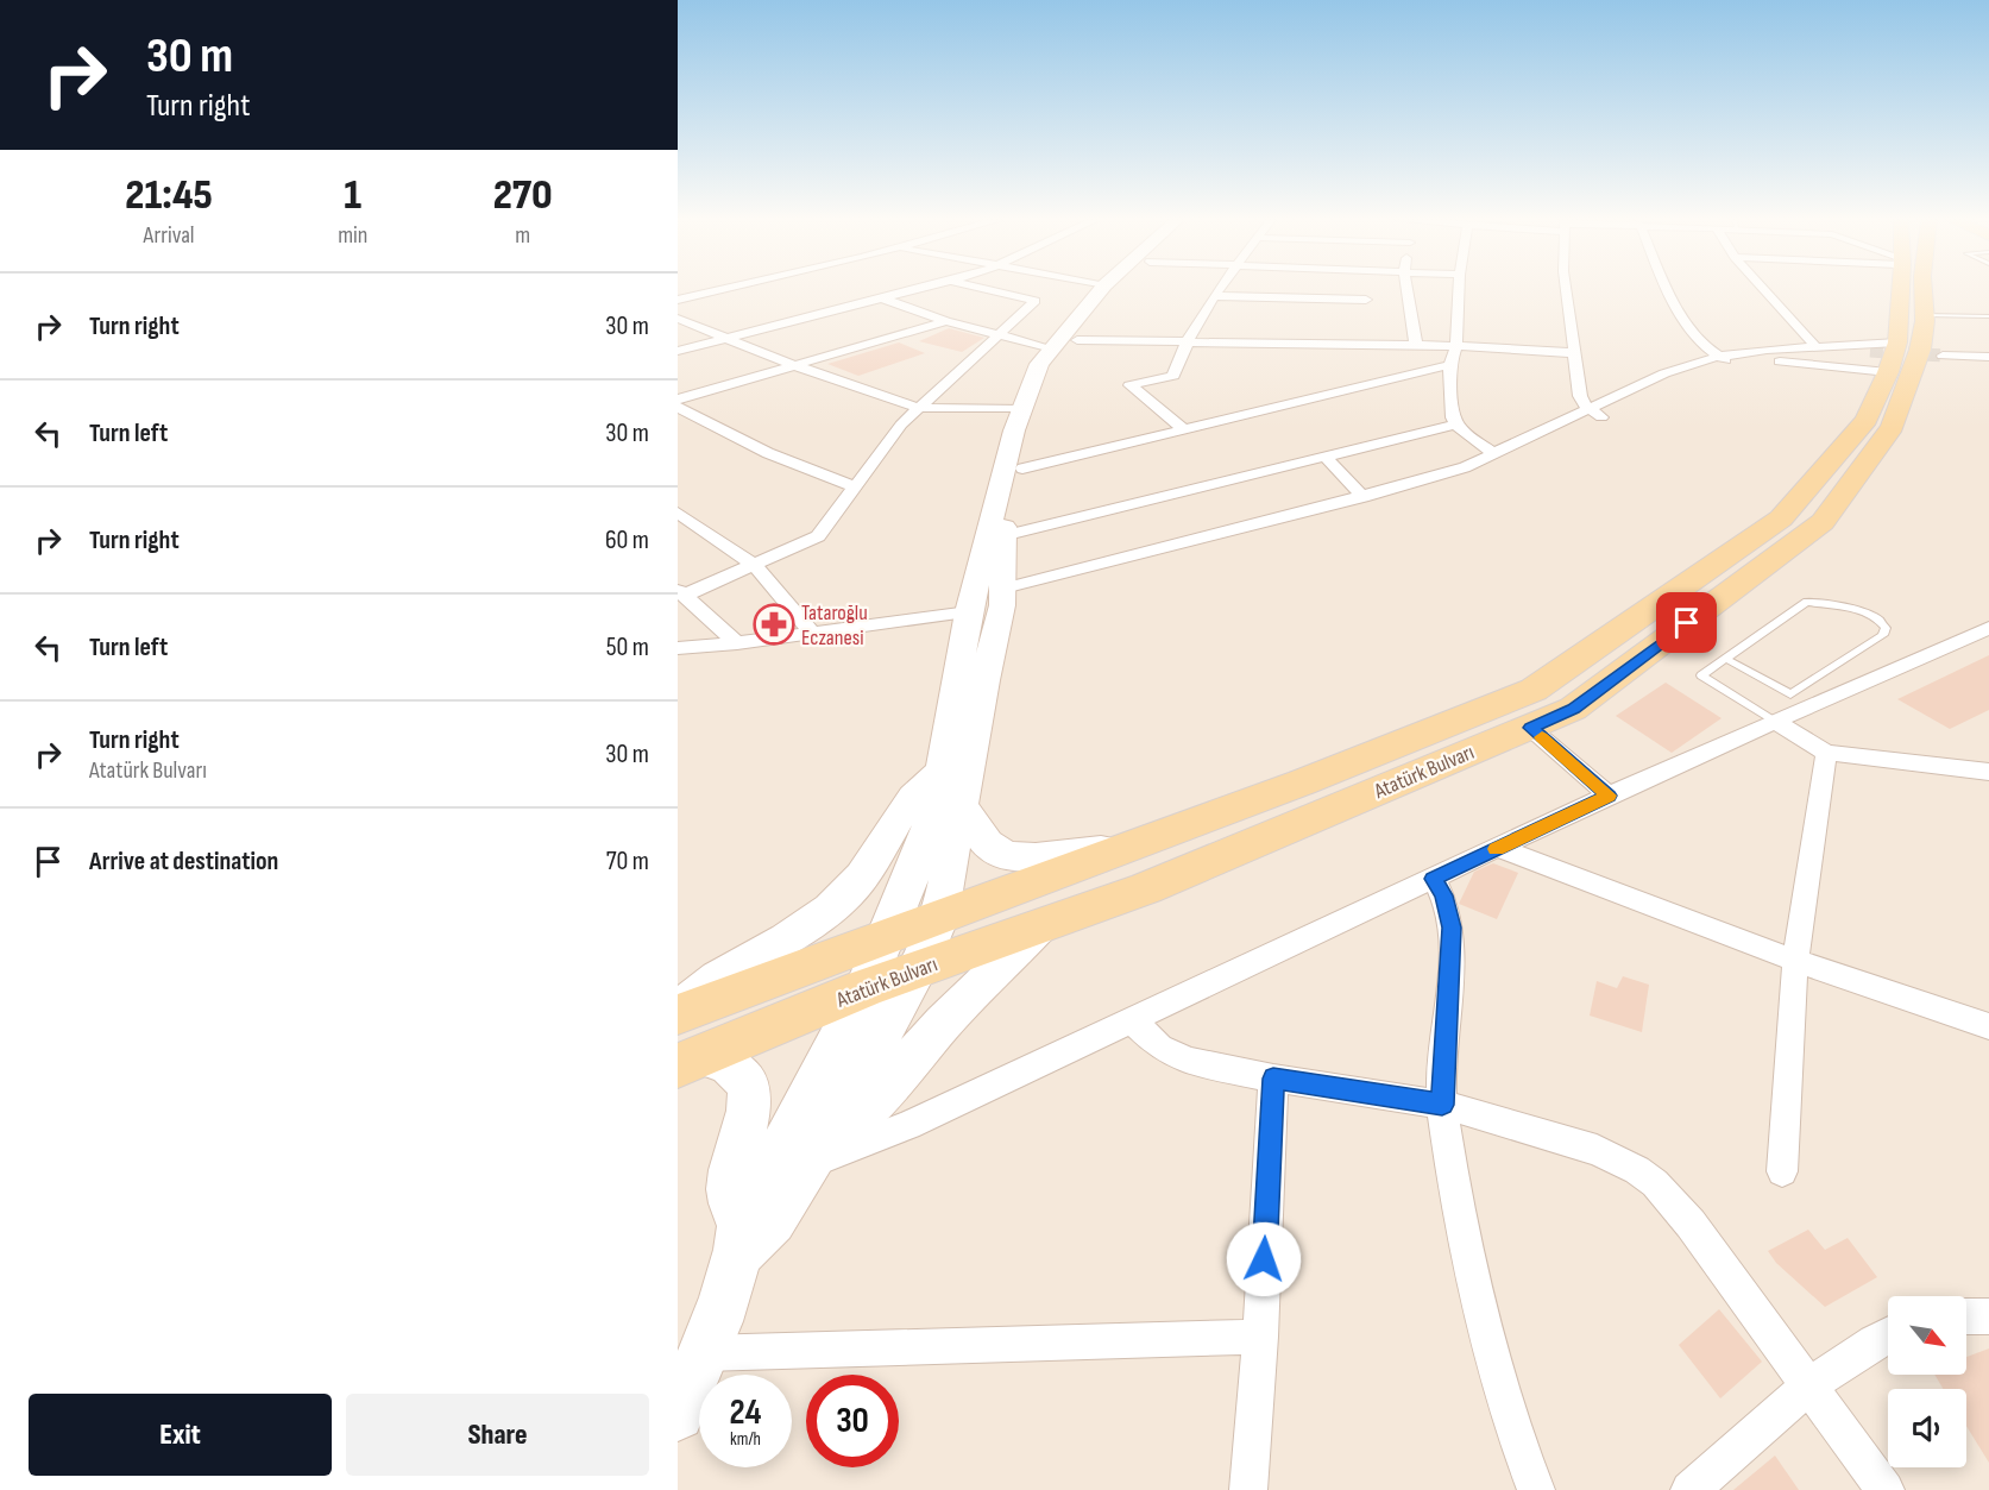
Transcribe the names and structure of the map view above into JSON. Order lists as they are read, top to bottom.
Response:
{
  "streets": {
    "main road": ["Atatürk Bulvarı"]
  },
  "places": {
    "pharmacy": ["Tataroğlu Eczanesi"]
  },
  "north": "bottom right",
  "page": {
    "turn": ["30 m", "Turn right"],
    "eta": [
      "21:45",
      "Arrival",
      "1",
      "min",
      "270",
      "m"
    ],
    "list": [
      {
        "name": "Turn right",
        "value": "30 m"
      },
      {
        "name": "Turn left",
        "value": "30 m"
      },
      {
        "name": "Turn right",
        "value": "60 m"
      },
      {
        "name": "Turn left",
        "value": "50 m"
      },
      {
        "name": "Turn right",
        "note": "Atatürk Bulvarı",
        "value": "30 m"
      },
      {
        "name": "Arrive at destination",
        "value": "70 m"
      }
    ],
    "speed": "24 km/h",
    "limit": "30",
    "buttons": ["Exit", "Share"]
  }
}
